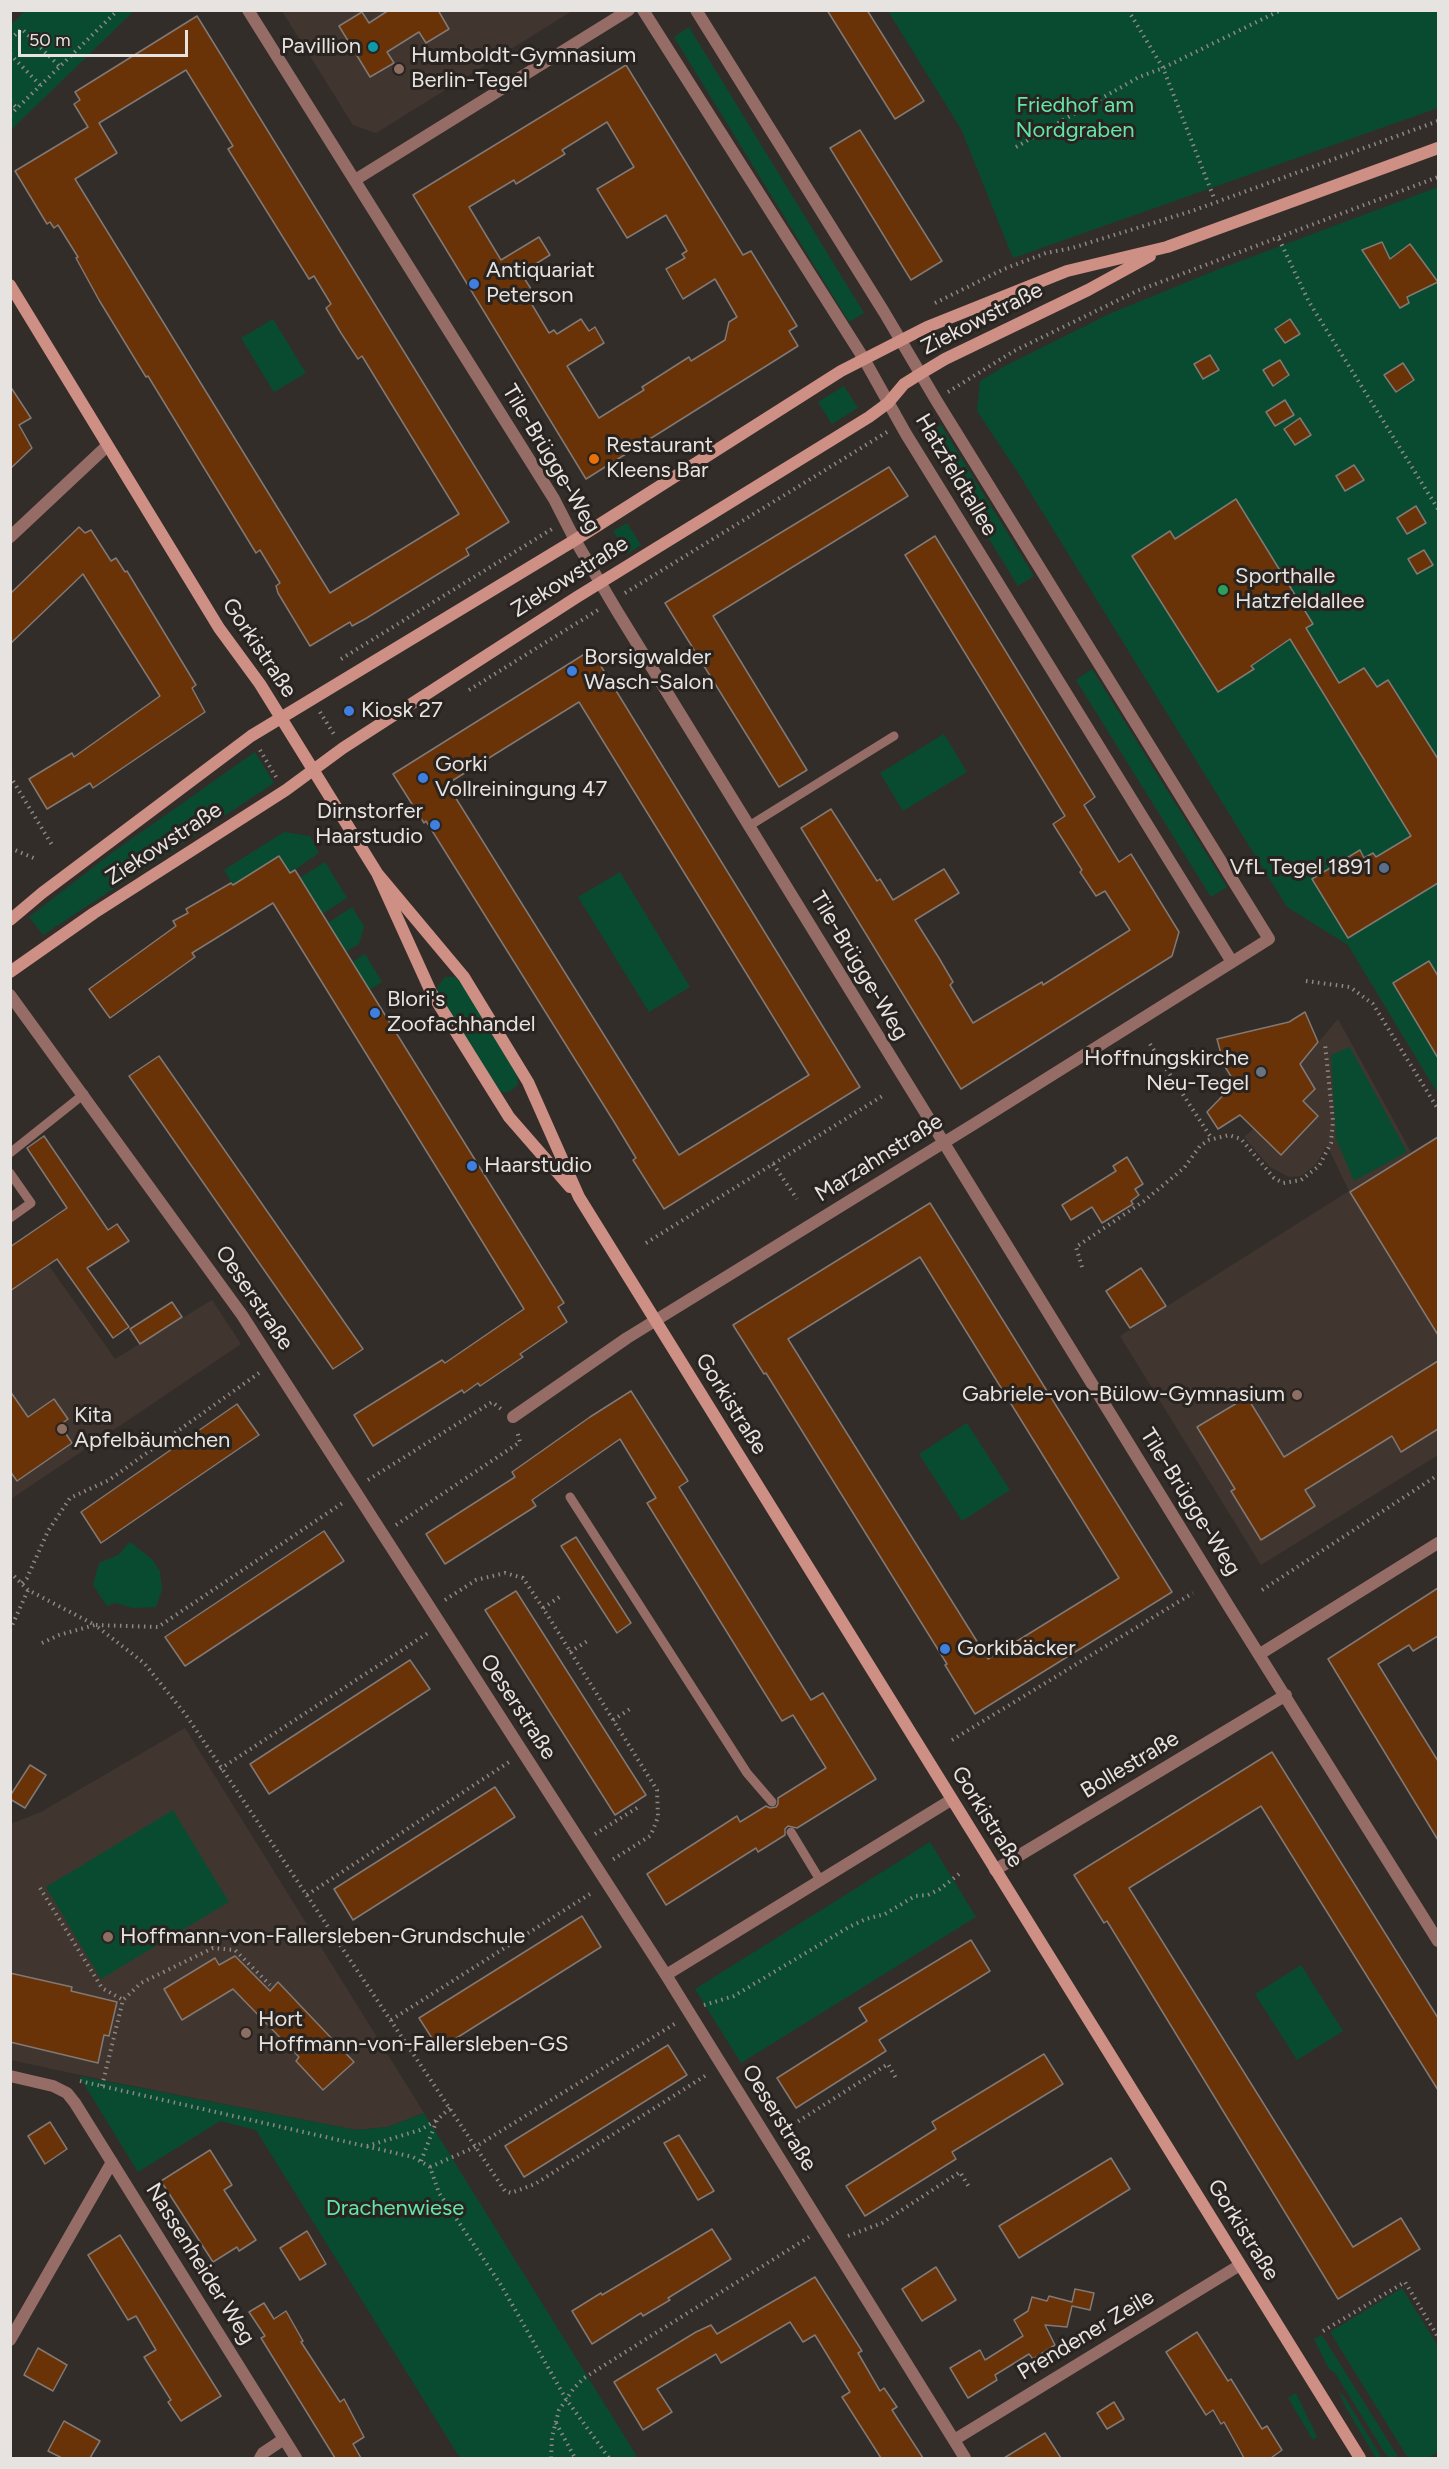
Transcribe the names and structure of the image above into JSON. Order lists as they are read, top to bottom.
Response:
{
  "streets": {
    "street": [
      "Ziekowstraße",
      "Tile-Brügge-Weg",
      "Hatzfeldtallee",
      "Gorkistraße",
      "Marzahnstraße",
      "Oeserstraße",
      "Bollestraße",
      "Nassenheider Weg",
      "Prendener Zeile"
    ]
  },
  "crossings": [
    ["Ziekowstraße", "Tile-Brügge-Weg"],
    ["Ziekowstraße", "Hatzfeldtallee"],
    ["Ziekowstraße", "Gorkistraße"],
    ["Tile-Brügge-Weg", "Marzahnstraße"],
    ["Tile-Brügge-Weg", "Bollestraße"],
    ["Hatzfeldtallee", "Marzahnstraße"],
    ["Gorkistraße", "Marzahnstraße"],
    ["Gorkistraße", "Bollestraße"],
    ["Gorkistraße", "Prendener Zeile"],
    ["Oeserstraße", "Prendener Zeile"]
  ],
  "parks": ["Friedhof am Nordgraben", "Drachenwiese"],
  "places": [
    "Pavillion",
    "Humboldt-Gymnasium Berlin-Tegel",
    "Antiquariat Peterson",
    "Restaurant Kleens Bar",
    "Sporthalle Hatzfeldallee",
    "Borsigwalder Wasch-Salon",
    "Kiosk 27",
    "Gorki Vollreiningung 47",
    "Dirnstorfer Haarstudio",
    "VfL Tegel 1891",
    "Blori's Zoofachhandel",
    "Hoffnungskirche Neu-Tegel",
    "Haarstudio",
    "Gabriele-von-Bülow-Gymnasium",
    "Kita Apfelbäumchen",
    "Gorkibäcker",
    "Hoffmann-von-Fallersleben-Grundschule",
    "Hort Hoffmann-von-Fallersleben-GS"
  ],
  "scale_bar": "50 m"
}
